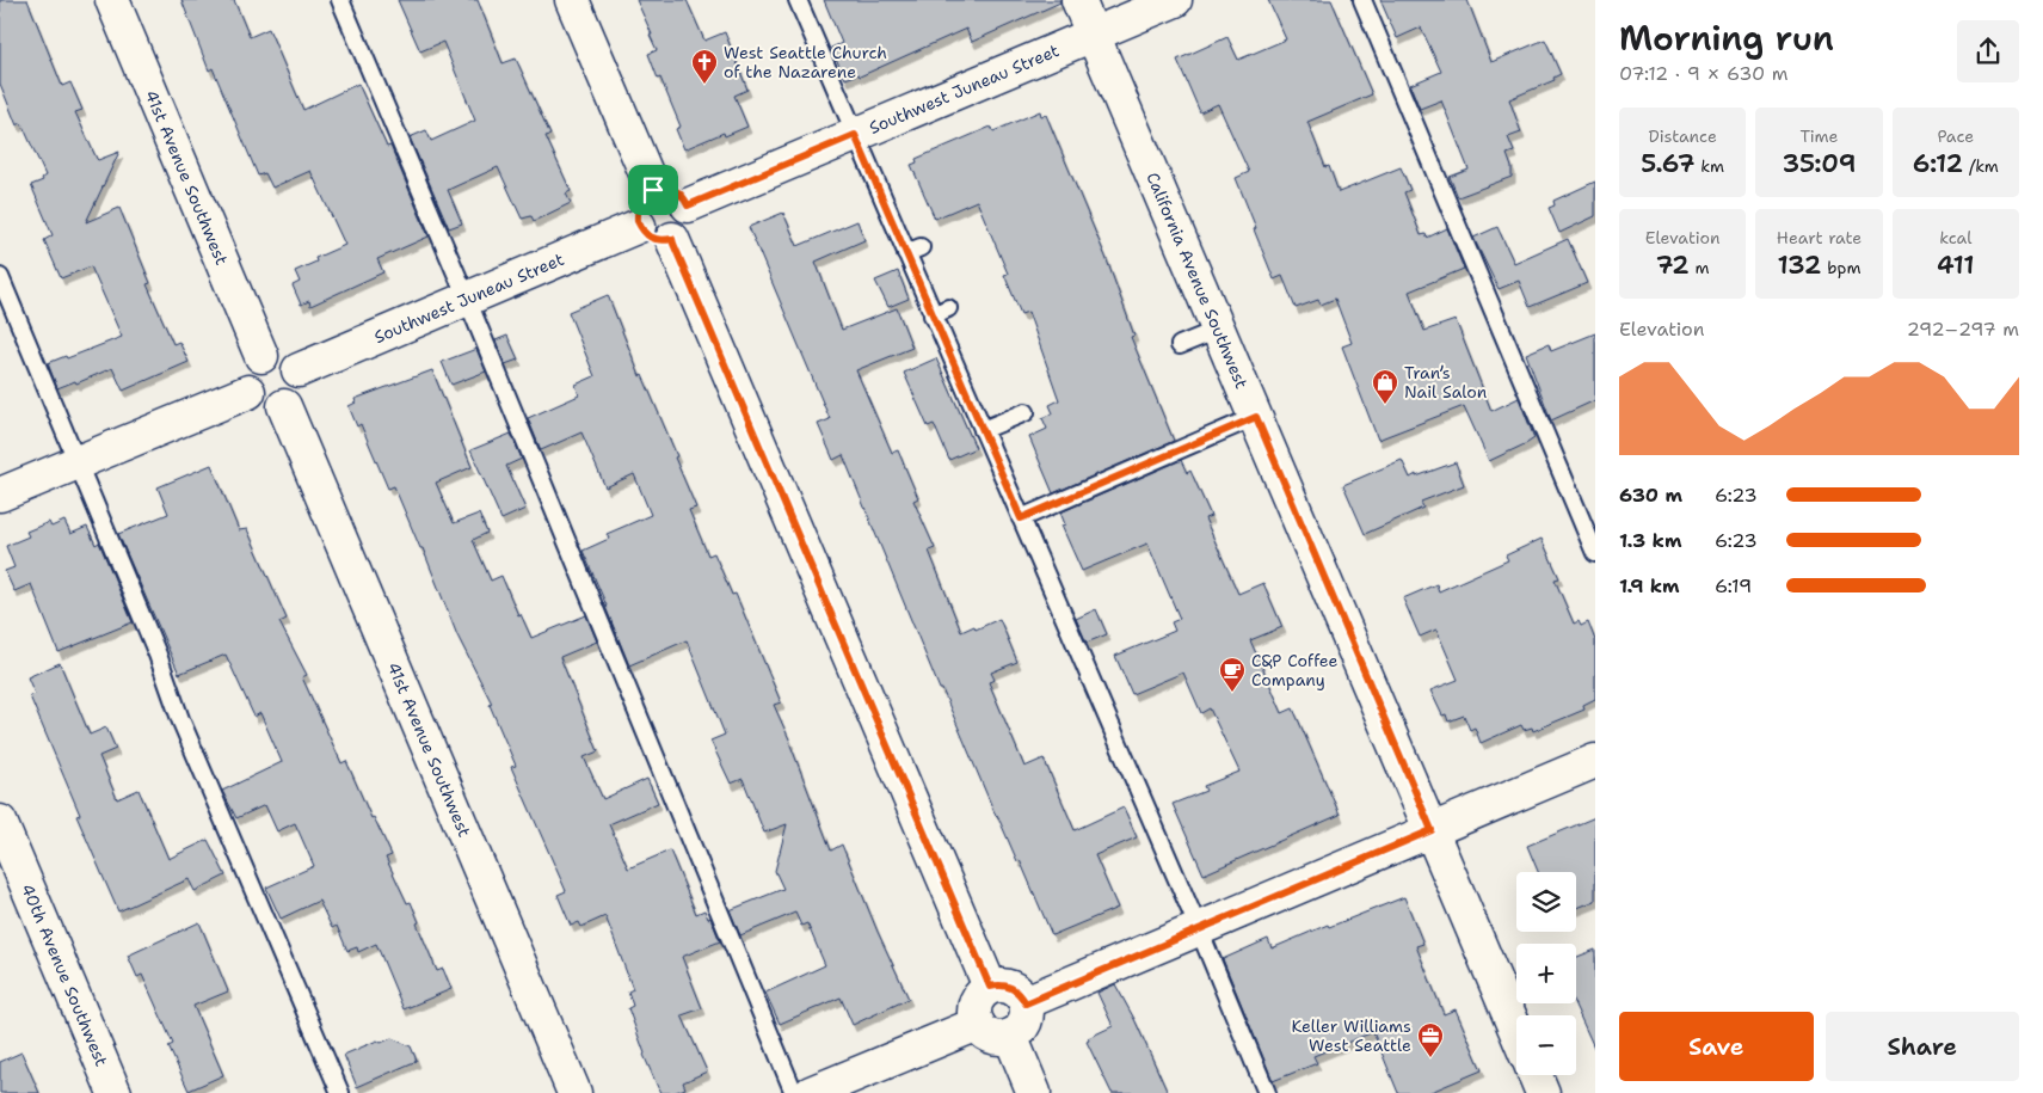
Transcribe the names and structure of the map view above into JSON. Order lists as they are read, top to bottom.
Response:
{
  "streets": {
    "street": [
      "Southwest Juneau Street",
      "41st Avenue Southwest",
      "California Avenue Southwest",
      "40th Avenue Southwest"
    ]
  },
  "crossings": [
    ["Southwest Juneau Street", "41st Avenue Southwest"],
    ["Southwest Juneau Street", "California Avenue Southwest"]
  ],
  "places": {
    "church": ["West Seattle Church of the Nazarene"],
    "shop": ["Tran’s Nail Salon"],
    "cafe": ["C&P Coffee Company"],
    "office": ["Keller Williams West Seattle"]
  },
  "page": {
    "heading": ["Morning run", "07:12 · 9 × 630 m"],
    "stats": [
      ["Distance", "5.67 km"],
      ["Time", "35:09"],
      ["Pace", "6:12 /km"],
      ["Elevation", "72 m"],
      ["Heart rate", "132 bpm"],
      ["kcal", "411"]
    ],
    "chart": ["Elevation", "292–297 m"],
    "list": [
      {
        "name": "630 m",
        "note": "6:23"
      },
      {
        "name": "1.3 km",
        "note": "6:23"
      },
      {
        "name": "1.9 km",
        "note": "6:19"
      }
    ],
    "map_buttons": ["+", "−"],
    "buttons": ["Save", "Share"]
  }
}
